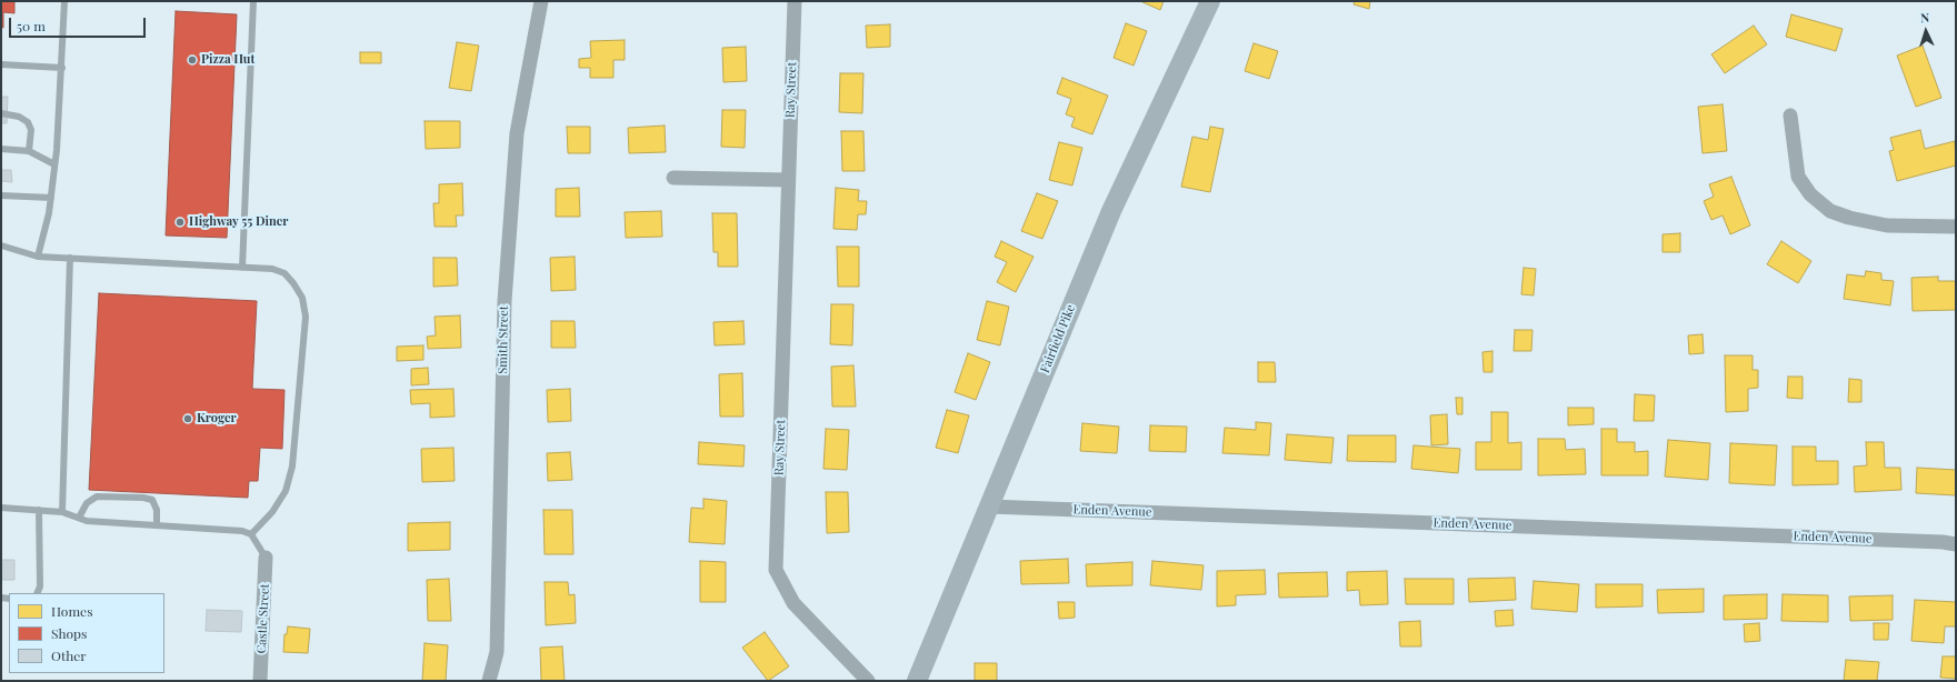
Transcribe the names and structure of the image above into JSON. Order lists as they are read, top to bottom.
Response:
{
  "streets": {
    "street": [
      "Ray Street",
      "Fairfield Pike",
      "Smith Street",
      "Enden Avenue",
      "Castle Street"
    ]
  },
  "crossings": [
    ["Fairfield Pike", "Enden Avenue"]
  ],
  "places": ["Pizza Hut", "Highway 55 Diner", "Kroger"],
  "legend": ["Homes", "Shops", "Other"],
  "scale_bar": "50 m",
  "north": "top"
}
